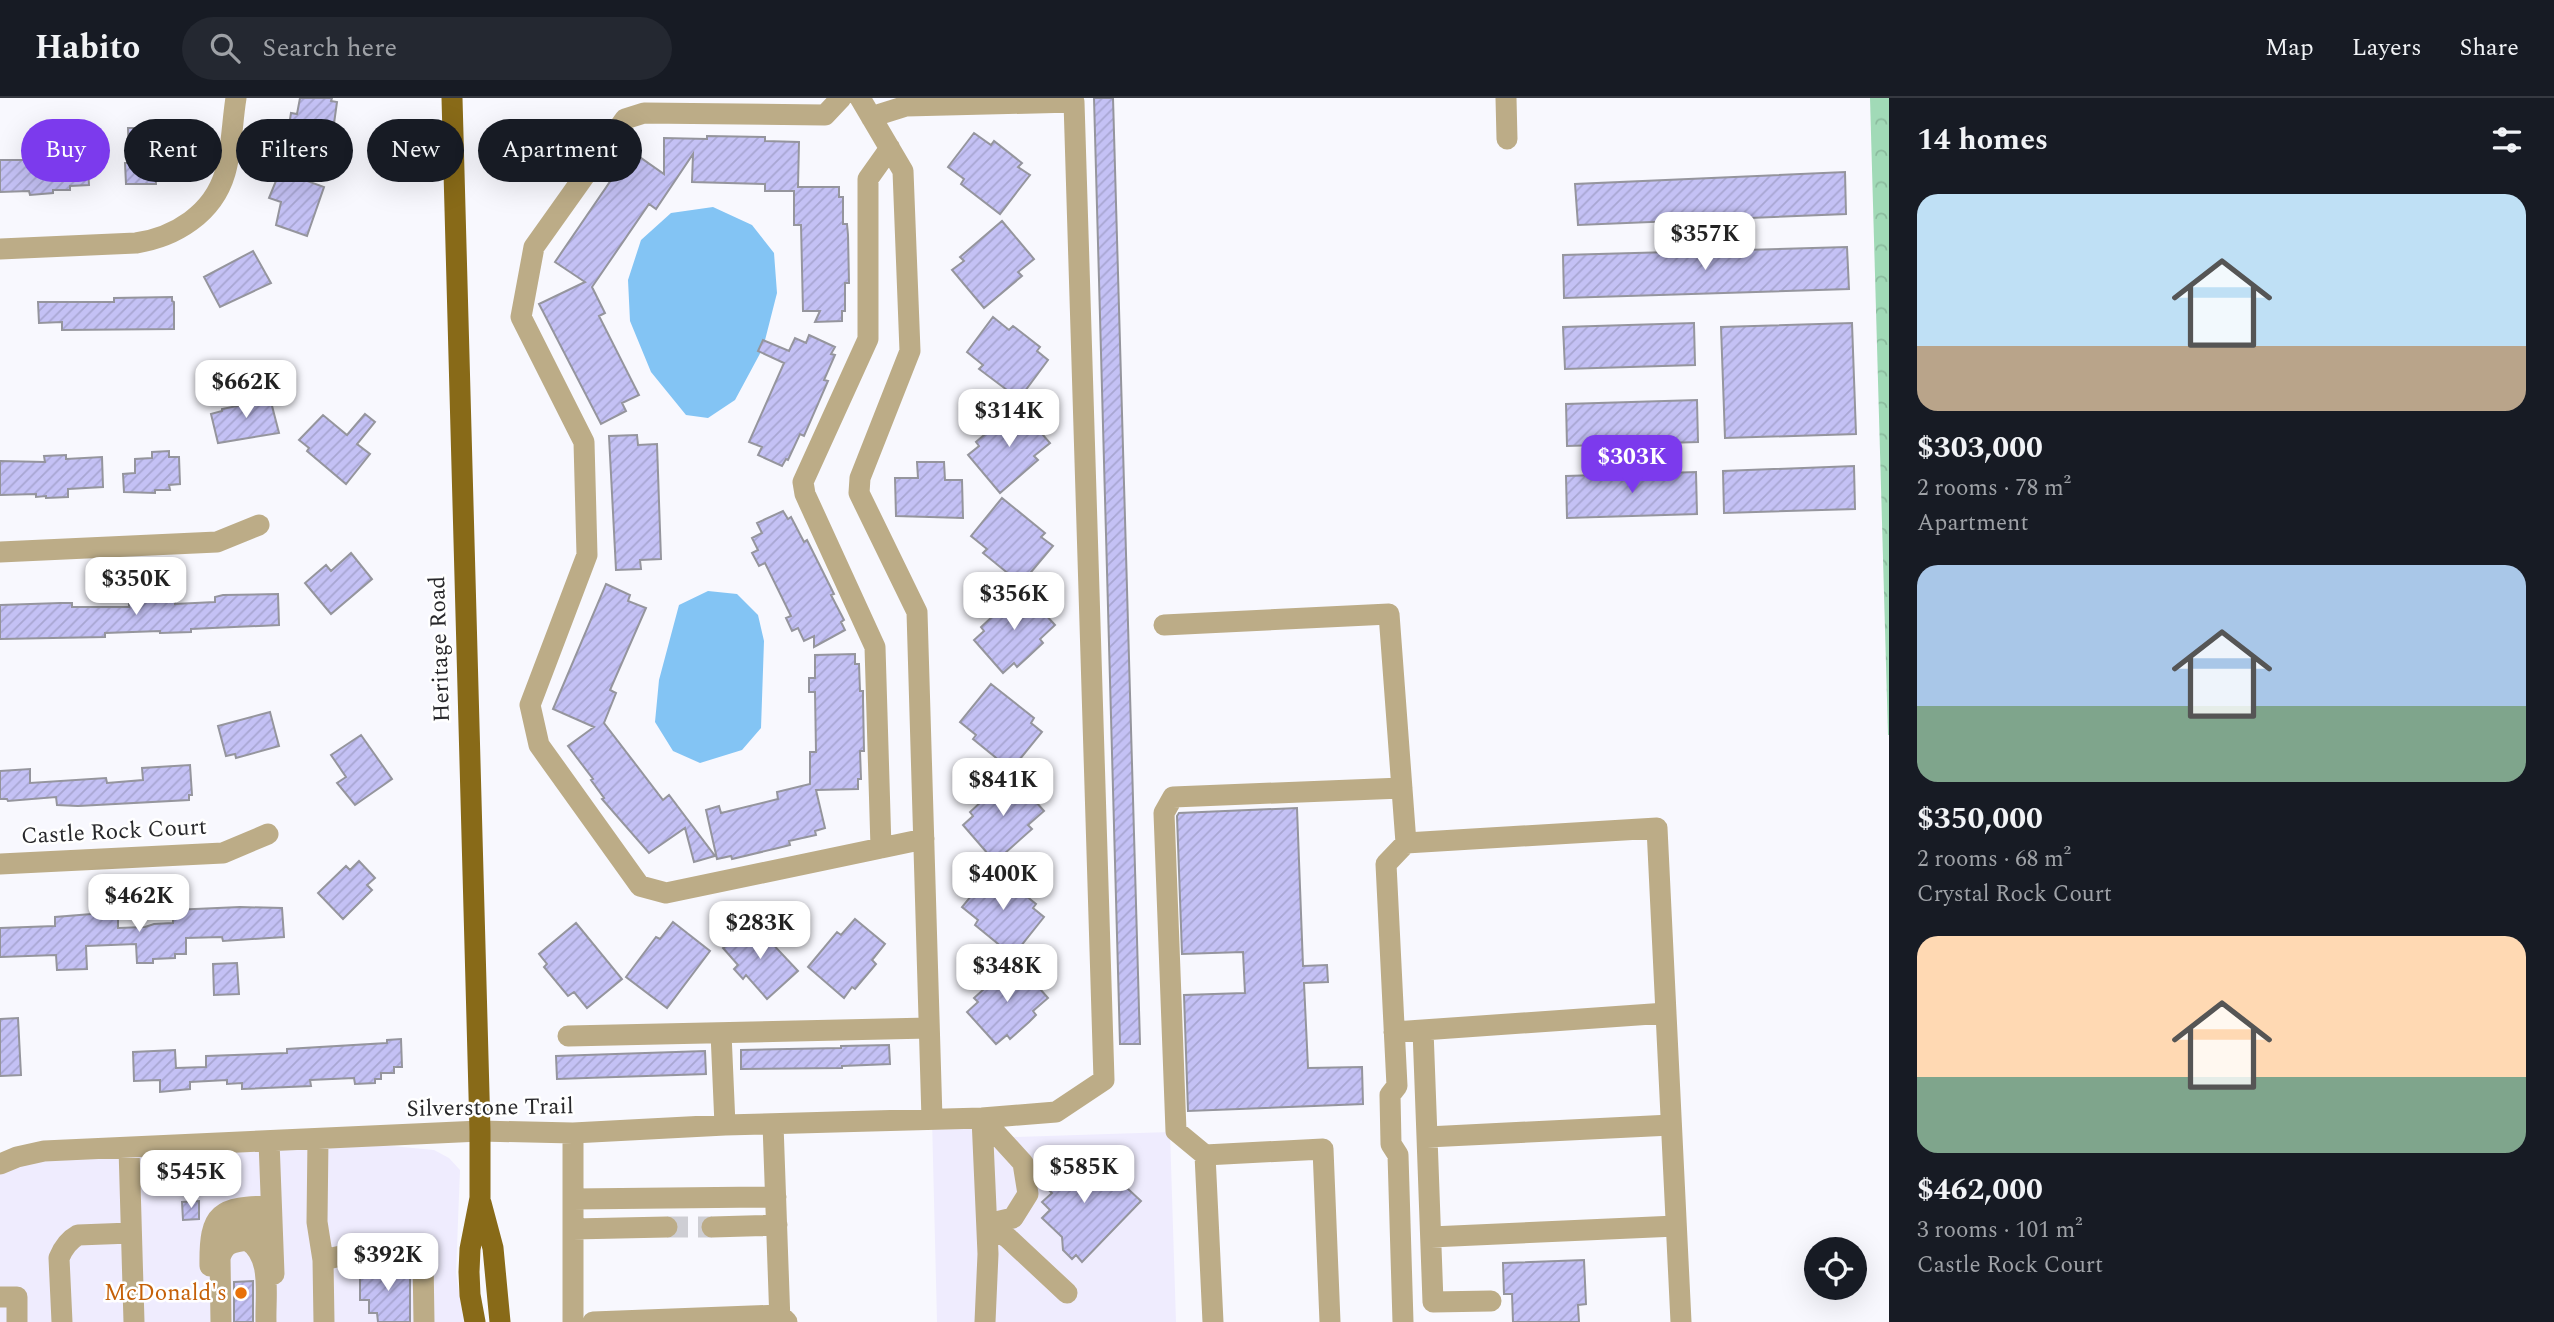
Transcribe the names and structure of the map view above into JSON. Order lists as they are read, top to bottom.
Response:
{
  "streets": {
    "main road": ["Heritage Road"],
    "street": ["Castle Rock Court", "Silverstone Trail"]
  },
  "crossings": [
    ["Heritage Road", "Silverstone Trail"]
  ],
  "places": ["McDonald's"],
  "page": {
    "header": "Habito",
    "search": "Search here",
    "nav": ["Map", "Layers", "Share"],
    "heading": "14 homes",
    "chip": [
      "Buy",
      "Rent",
      "Filters",
      "New",
      "Apartment"
    ],
    "list": [
      {
        "name": "$303,000",
        "note": "2 rooms · 78 m² · Apartment"
      },
      {
        "name": "$350,000",
        "note": "2 rooms · 68 m² · Crystal Rock Court"
      },
      {
        "name": "$462,000",
        "note": "3 rooms · 101 m² · Castle Rock Court"
      }
    ],
    "price": [
      "$357K",
      "$662K",
      "$314K",
      "$303K",
      "$350K",
      "$356K",
      "$841K",
      "$400K",
      "$462K",
      "$283K",
      "$348K",
      "$585K",
      "$545K",
      "$392K"
    ]
  }
}
